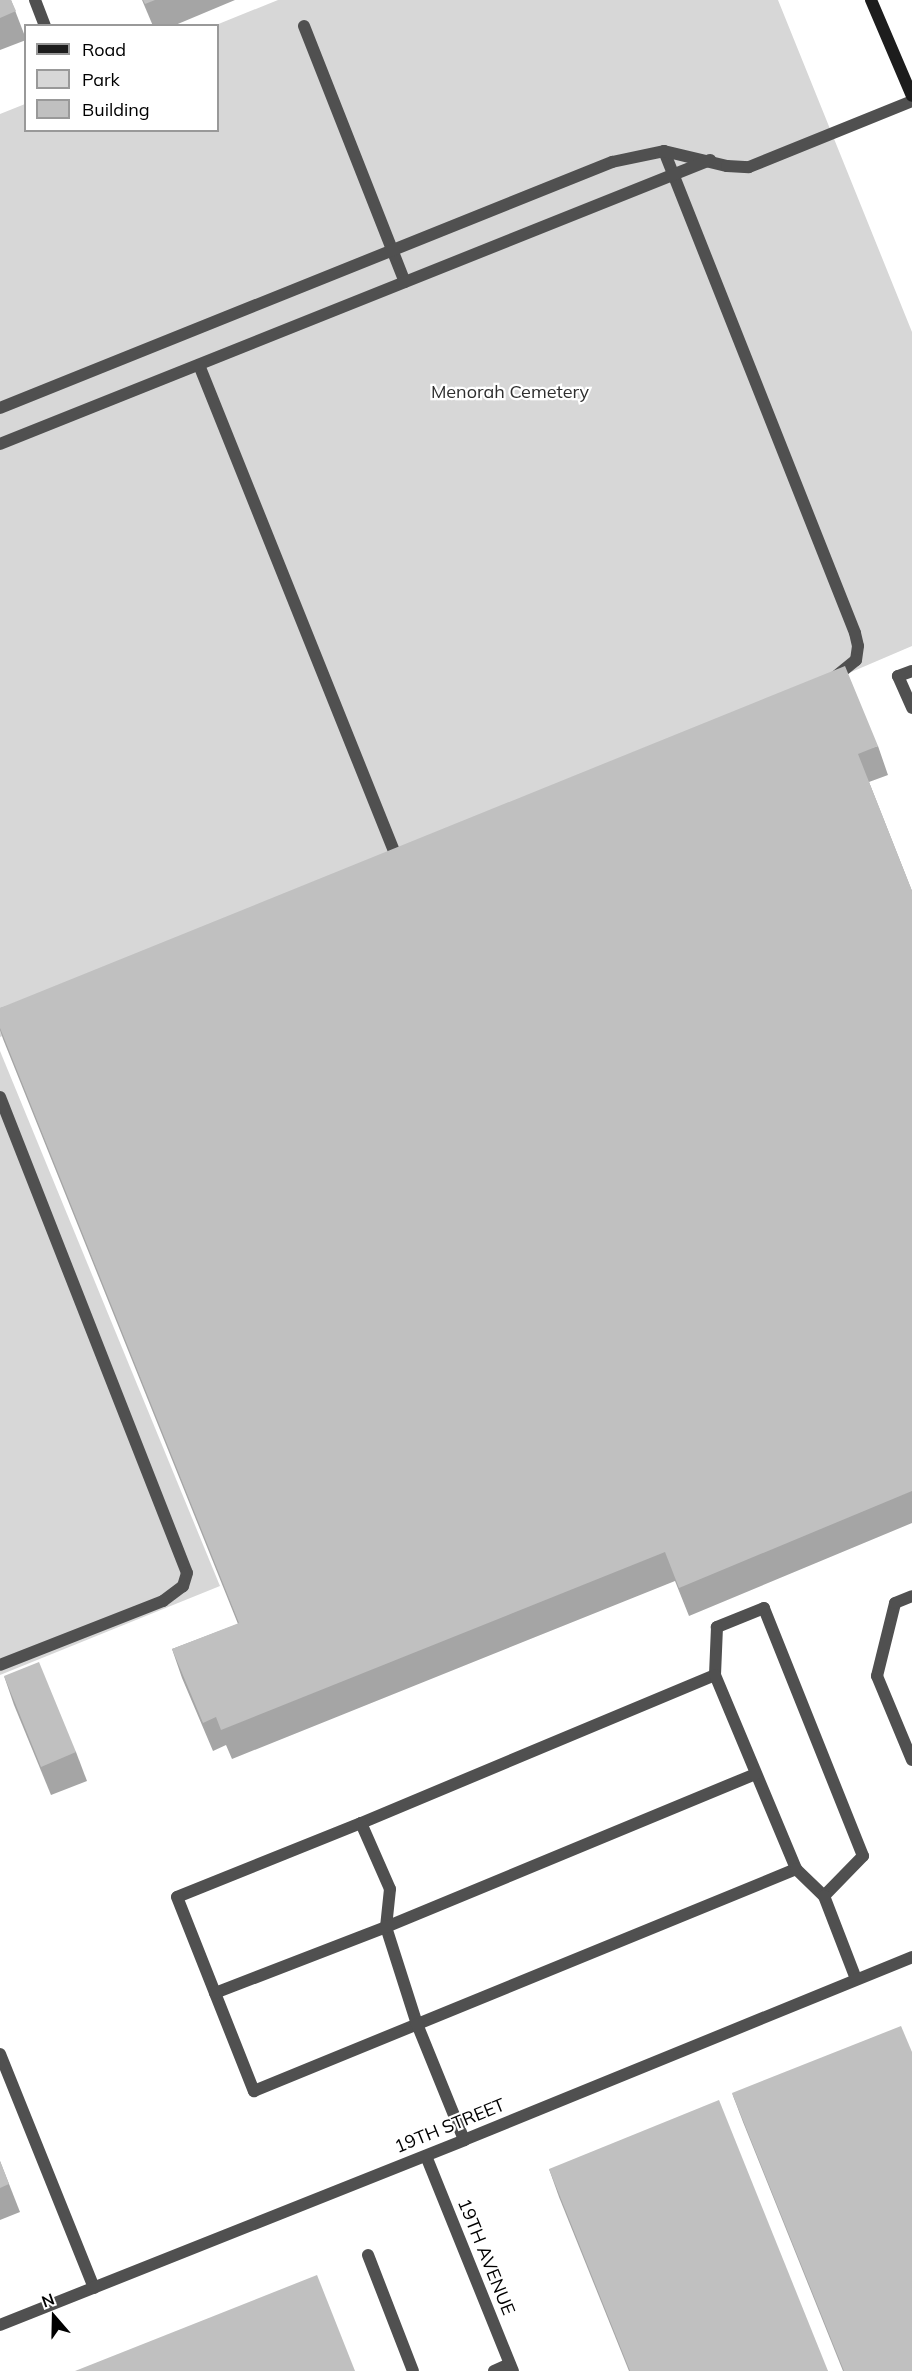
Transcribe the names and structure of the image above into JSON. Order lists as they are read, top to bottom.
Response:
{
  "streets": {
    "street": ["19TH STREET", "19TH AVENUE"]
  },
  "crossings": [
    ["19TH STREET", "19TH AVENUE"]
  ],
  "parks": ["Menorah Cemetery"],
  "legend": ["Road", "Park", "Building"],
  "north": "top"
}
